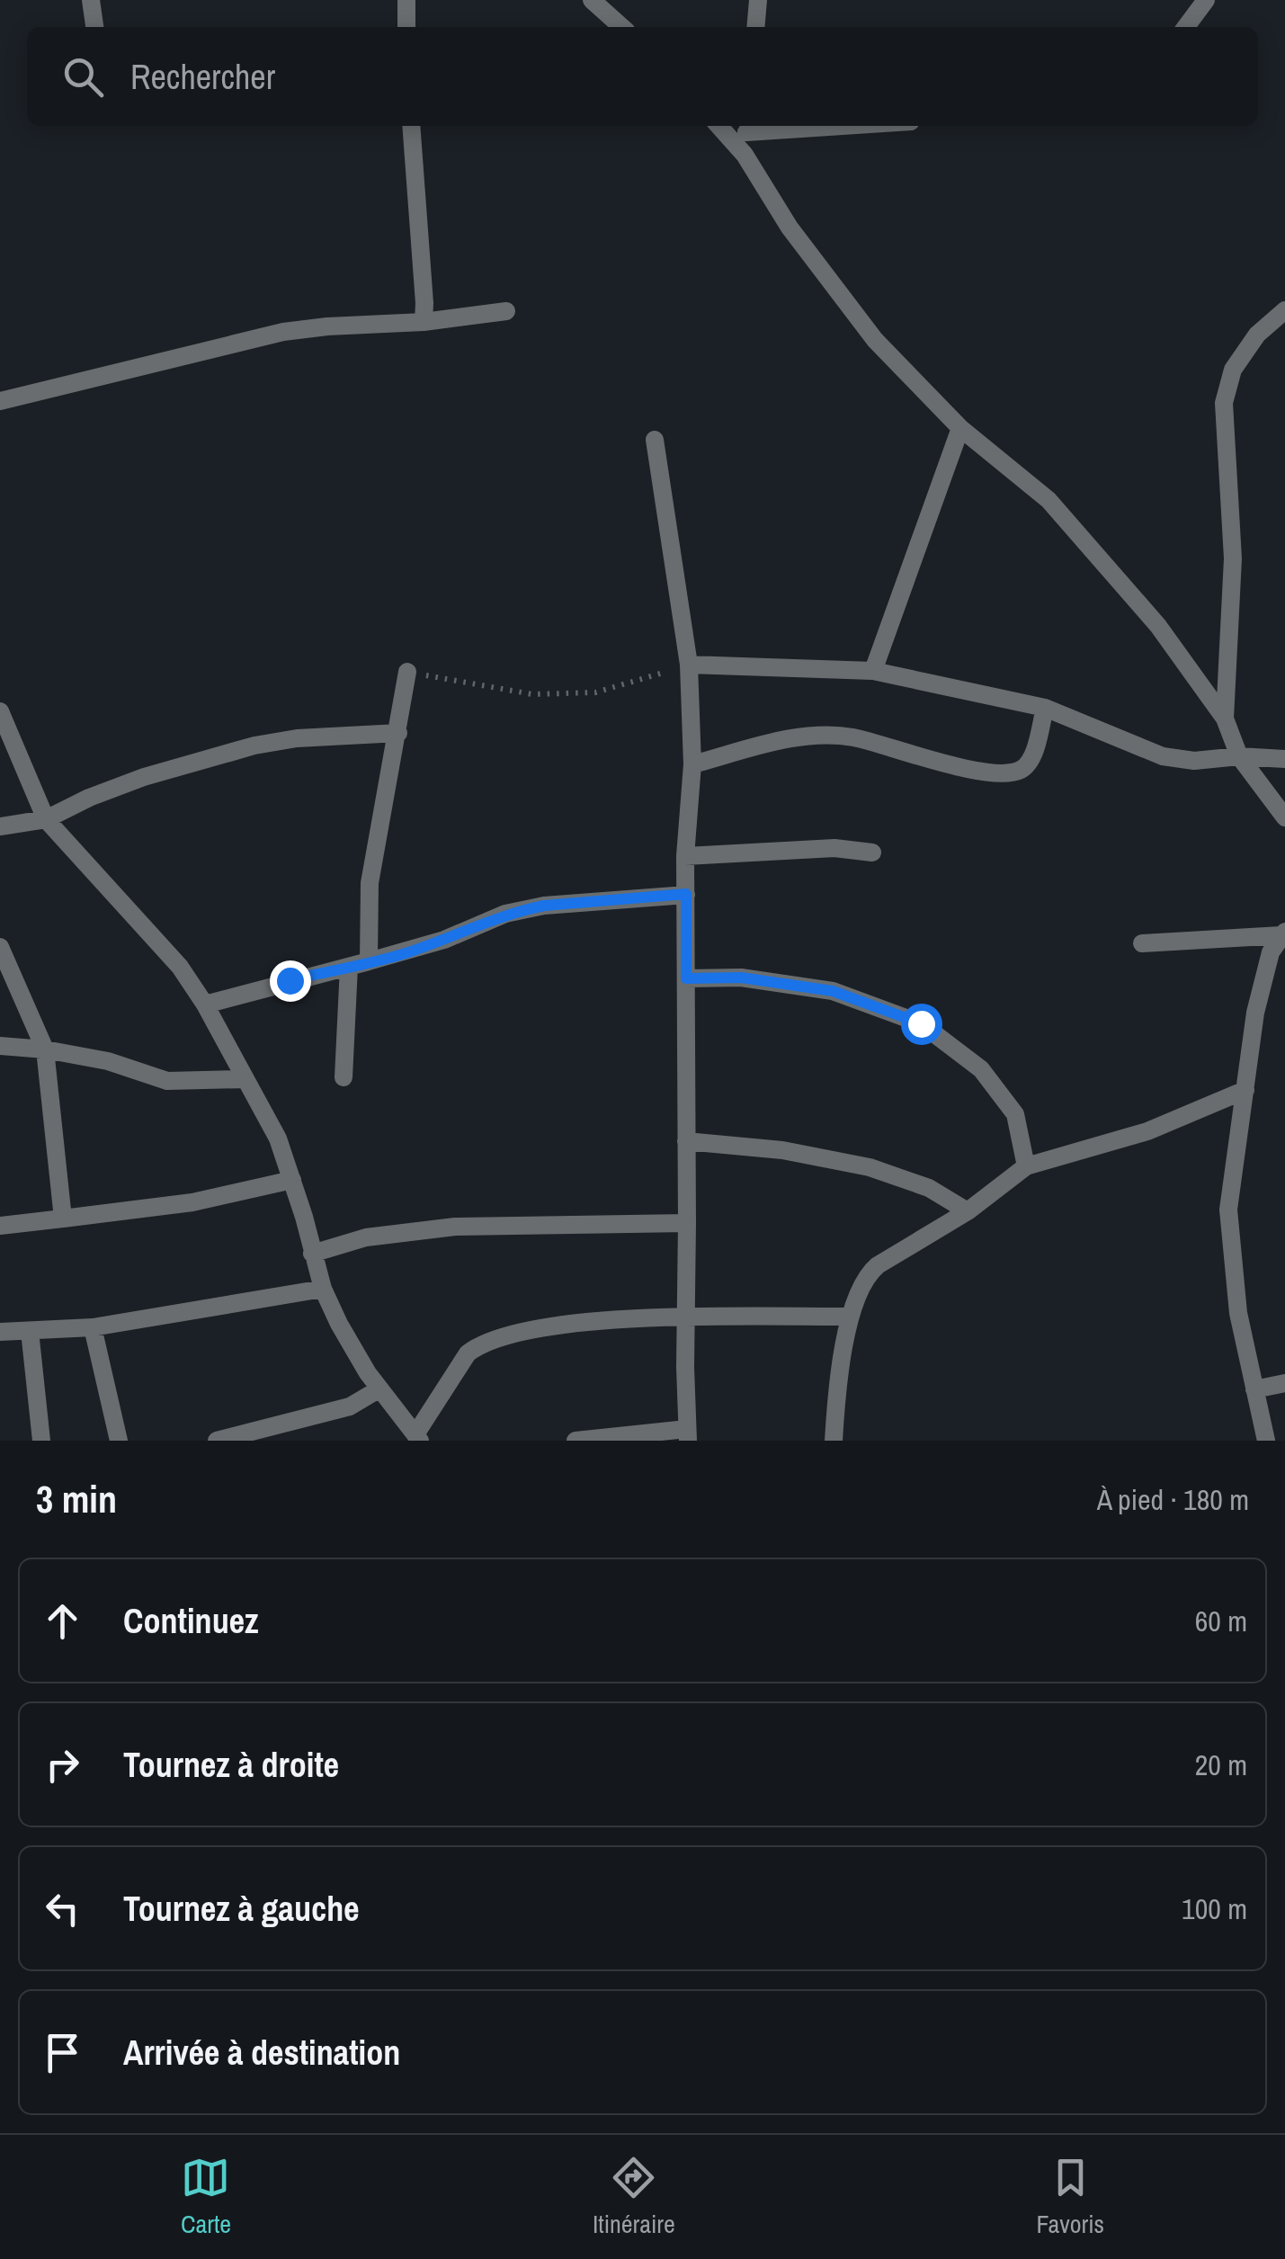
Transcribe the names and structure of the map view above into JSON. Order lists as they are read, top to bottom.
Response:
{
  "page": {
    "search": "Rechercher",
    "heading": ["3 min", "À pied · 180 m"],
    "list": [
      ["Continuez", "60 m"],
      ["Tournez à droite", "20 m"],
      ["Tournez à gauche", "100 m"],
      "Arrivée à destination"
    ],
    "nav": ["Carte", "Itinéraire", "Favoris"]
  }
}
